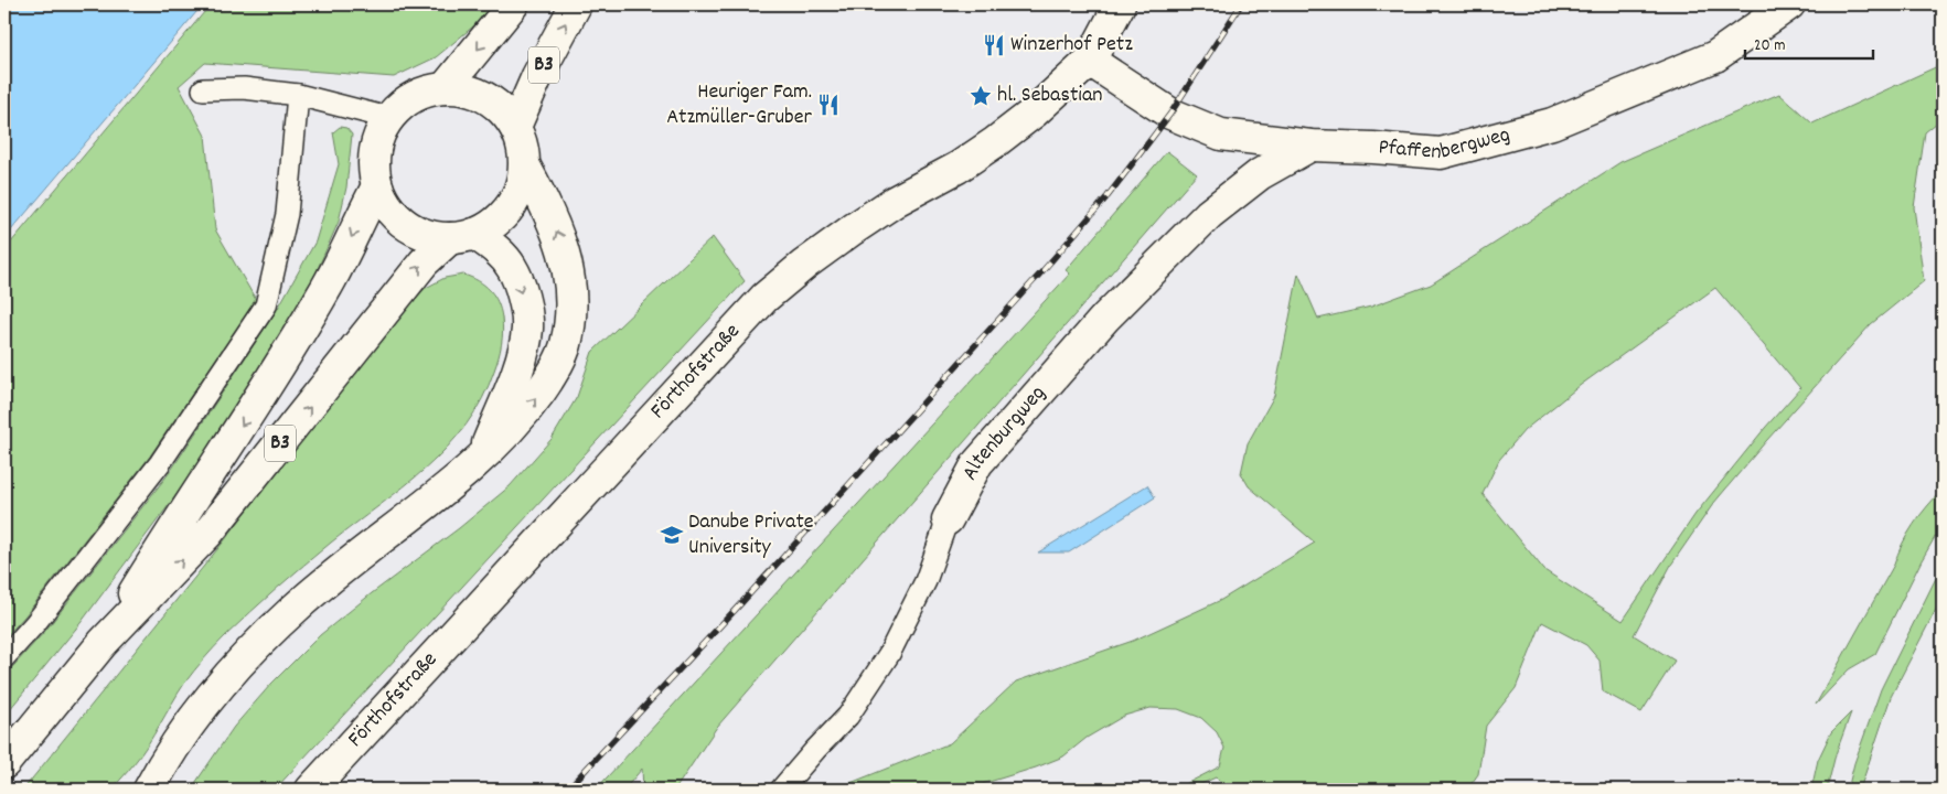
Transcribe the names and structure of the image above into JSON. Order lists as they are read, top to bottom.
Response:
{
  "streets": {
    "street": [
      "B3",
      "Pfaffenbergweg",
      "Förthofstraße",
      "Altenburgweg"
    ]
  },
  "crossings": [
    ["Pfaffenbergweg", "Förthofstraße"],
    ["Pfaffenbergweg", "Altenburgweg"]
  ],
  "places": {
    "restaurant": ["Winzerhof Petz", "Heuriger Fam. Atzmüller-Gruber"],
    "place": ["hl. Sebastian"],
    "school or university": ["Danube Private University"]
  },
  "scale_bar": "20 m"
}
